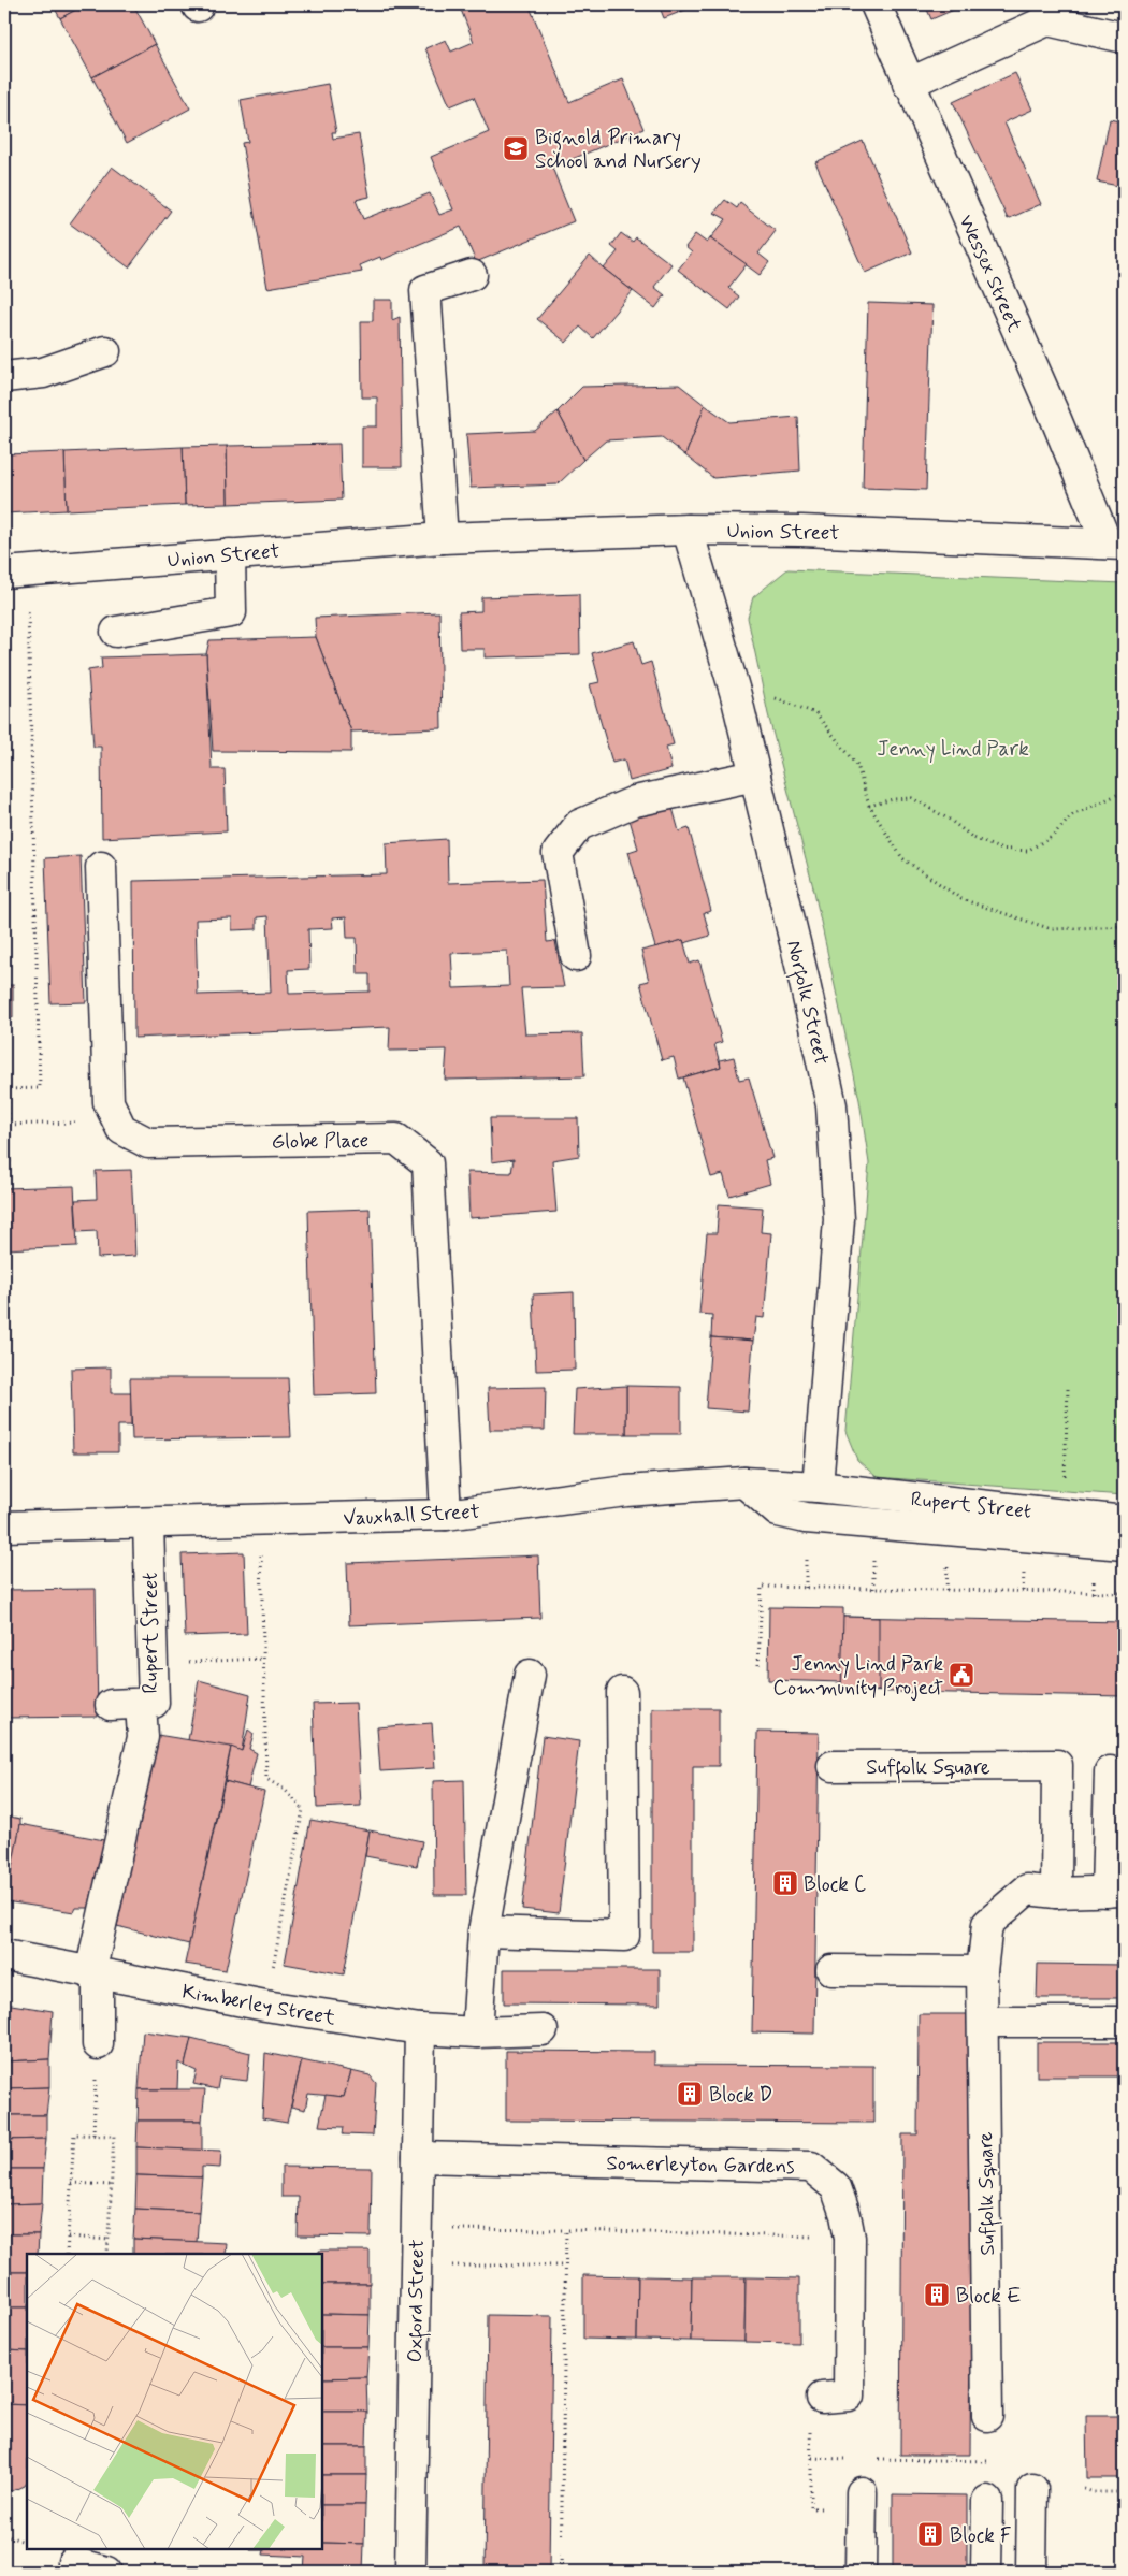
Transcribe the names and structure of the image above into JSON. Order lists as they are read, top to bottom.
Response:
{
  "streets": {
    "street": [
      "Wessex Street",
      "Union Street",
      "Norfolk Street",
      "Globe Place",
      "Rupert Street",
      "Vauxhall Street",
      "Suffolk Square",
      "Kimberley Street",
      "Somerleyton Gardens",
      "Oxford Street"
    ]
  },
  "crossings": [
    ["Wessex Street", "Union Street"],
    ["Union Street", "Norfolk Street"],
    ["Norfolk Street", "Rupert Street"],
    ["Norfolk Street", "Vauxhall Street"],
    ["Globe Place", "Vauxhall Street"],
    ["Rupert Street", "Vauxhall Street"],
    ["Kimberley Street", "Oxford Street"],
    ["Somerleyton Gardens", "Oxford Street"]
  ],
  "parks": ["Jenny Lind Park"],
  "places": {
    "school or university": ["Bignold Primary School and Nursery"],
    "public building": ["Jenny Lind Park Community Project"],
    "building": [
      "Block C",
      "Block D",
      "Block E",
      "Block F"
    ]
  }
}
